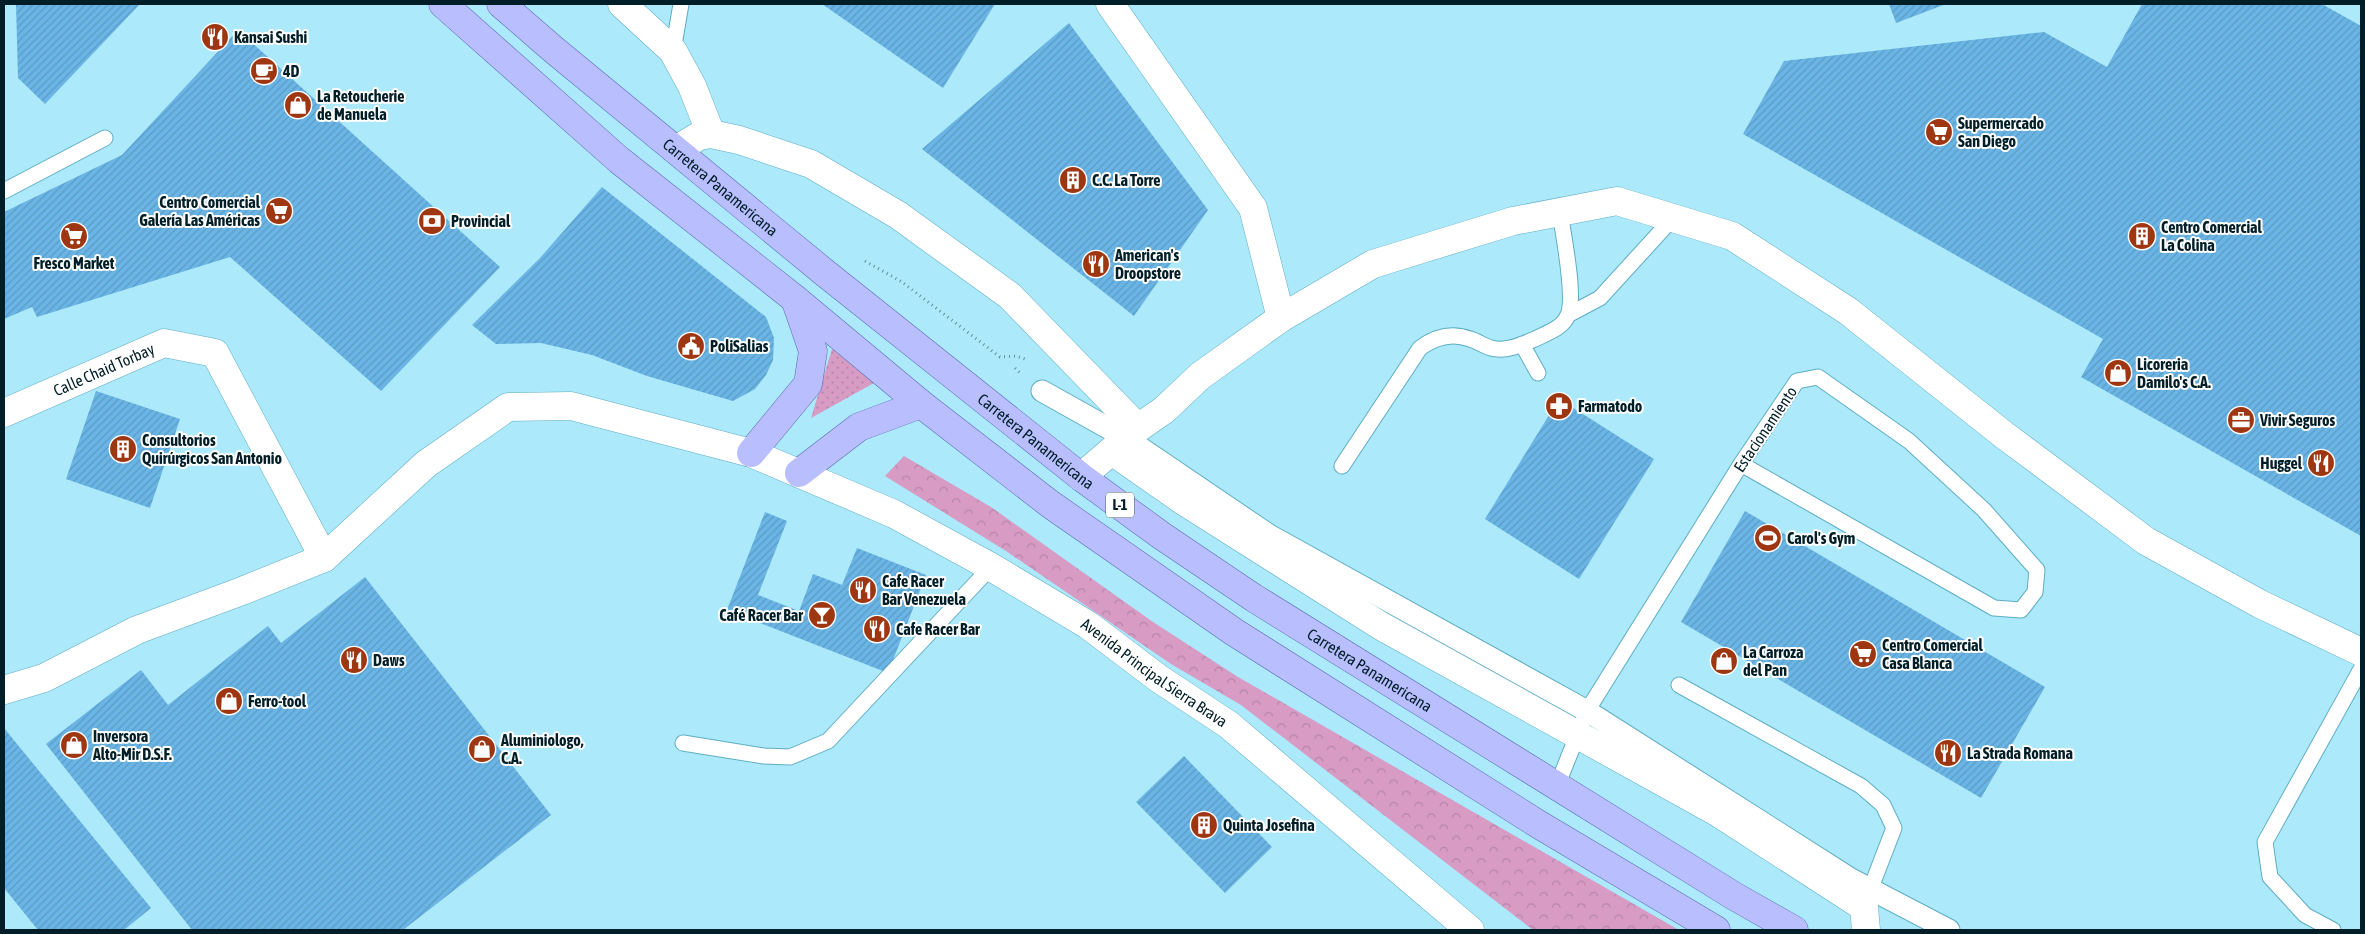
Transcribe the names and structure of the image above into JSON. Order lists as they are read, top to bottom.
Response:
{
  "streets": {
    "main road": ["Carretera Panamericana", "L-1"],
    "street": ["Calle Chaid Torbay", "Avenida Principal Sierra Brava"],
    "lane": ["Estacionamiento"]
  },
  "crossings": [
    ["Carretera Panamericana", "Estacionamiento"],
    ["Calle Chaid Torbay", "Avenida Principal Sierra Brava"]
  ],
  "places": {
    "restaurant": [
      "Kansai Sushi",
      "American's Droopstore",
      "Huggel",
      "Cafe Racer Bar Venezuela",
      "Cafe Racer Bar",
      "Daws",
      "La Strada Romana"
    ],
    "cafe": ["4D"],
    "shop": [
      "La Retoucherie de Manuela",
      "Licoreria Damilo's C.A.",
      "La Carroza del Pan",
      "Ferro-tool",
      "Inversora Alto-Mir D.S.F.",
      "Aluminiologo, C.A."
    ],
    "supermarket": [
      "Supermercado San Diego",
      "Centro Comercial Galería Las Américas",
      "Fresco Market",
      "Centro Comercial Casa Blanca"
    ],
    "building": [
      "C.C. La Torre",
      "Centro Comercial La Colina",
      "Consultorios Quirúrgicos San Antonio",
      "Quinta Josefina"
    ],
    "bank": ["Provincial"],
    "public building": ["PoliSalias"],
    "pharmacy": ["Farmatodo"],
    "office": ["Vivir Seguros"],
    "sports": ["Carol's Gym"],
    "bar": ["Café Racer Bar"]
  }
}
